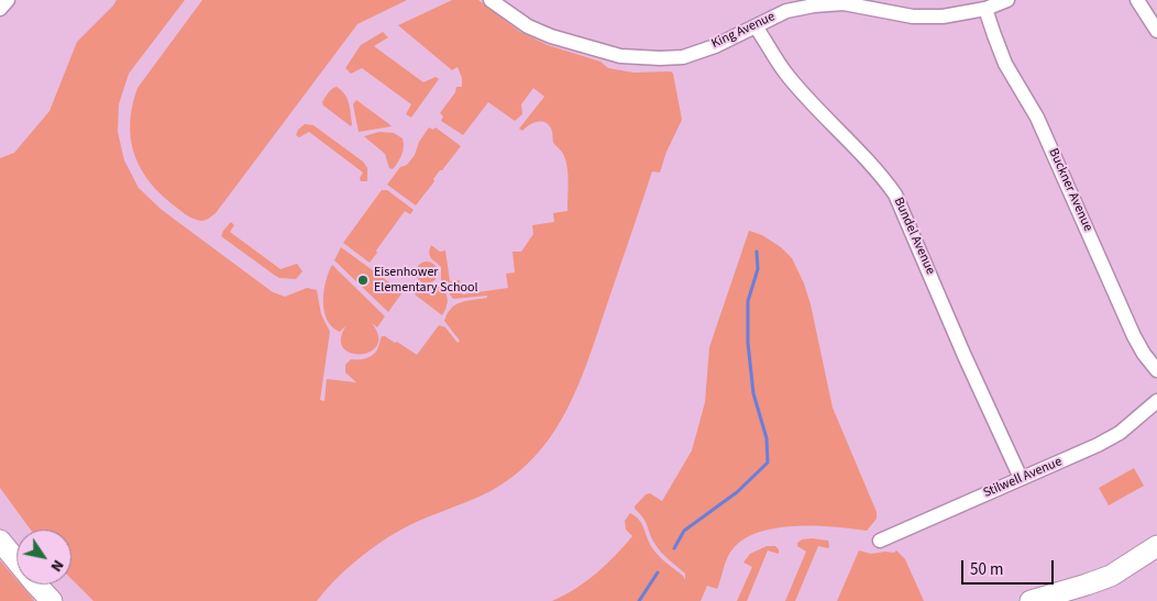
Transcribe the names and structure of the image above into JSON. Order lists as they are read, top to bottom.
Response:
{
  "streets": {
    "street": [
      "King Avenue",
      "Buckner Avenue",
      "Bundel Avenue",
      "Stilwell Avenue"
    ]
  },
  "crossings": [
    ["King Avenue", "Buckner Avenue"],
    ["King Avenue", "Bundel Avenue"],
    ["Bundel Avenue", "Stilwell Avenue"]
  ],
  "places": ["Eisenhower Elementary School"],
  "scale_bar": "50 m",
  "north": "bottom right"
}
